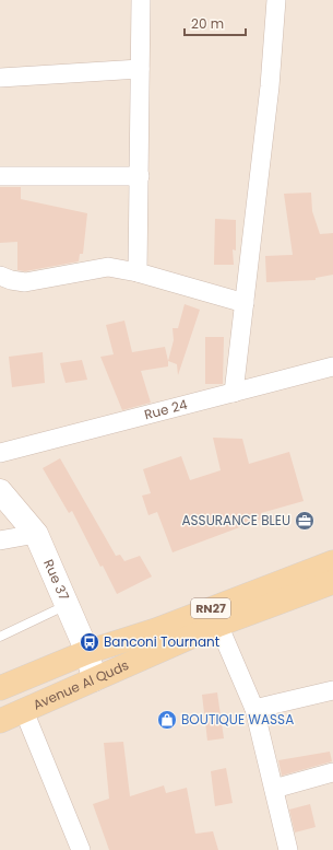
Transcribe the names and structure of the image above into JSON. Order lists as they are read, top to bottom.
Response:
{
  "streets": {
    "main road": ["Rue 37", "RN27", "Avenue Al Quds"],
    "street": ["Rue 24"]
  },
  "crossings": [
    ["Rue 37", "Avenue Al Quds"]
  ],
  "places": {
    "office": ["ASSURANCE BLEU"],
    "bus stop": ["Banconi Tournant"],
    "shop": ["BOUTIQUE WASSA"]
  },
  "scale_bar": "20 m"
}
